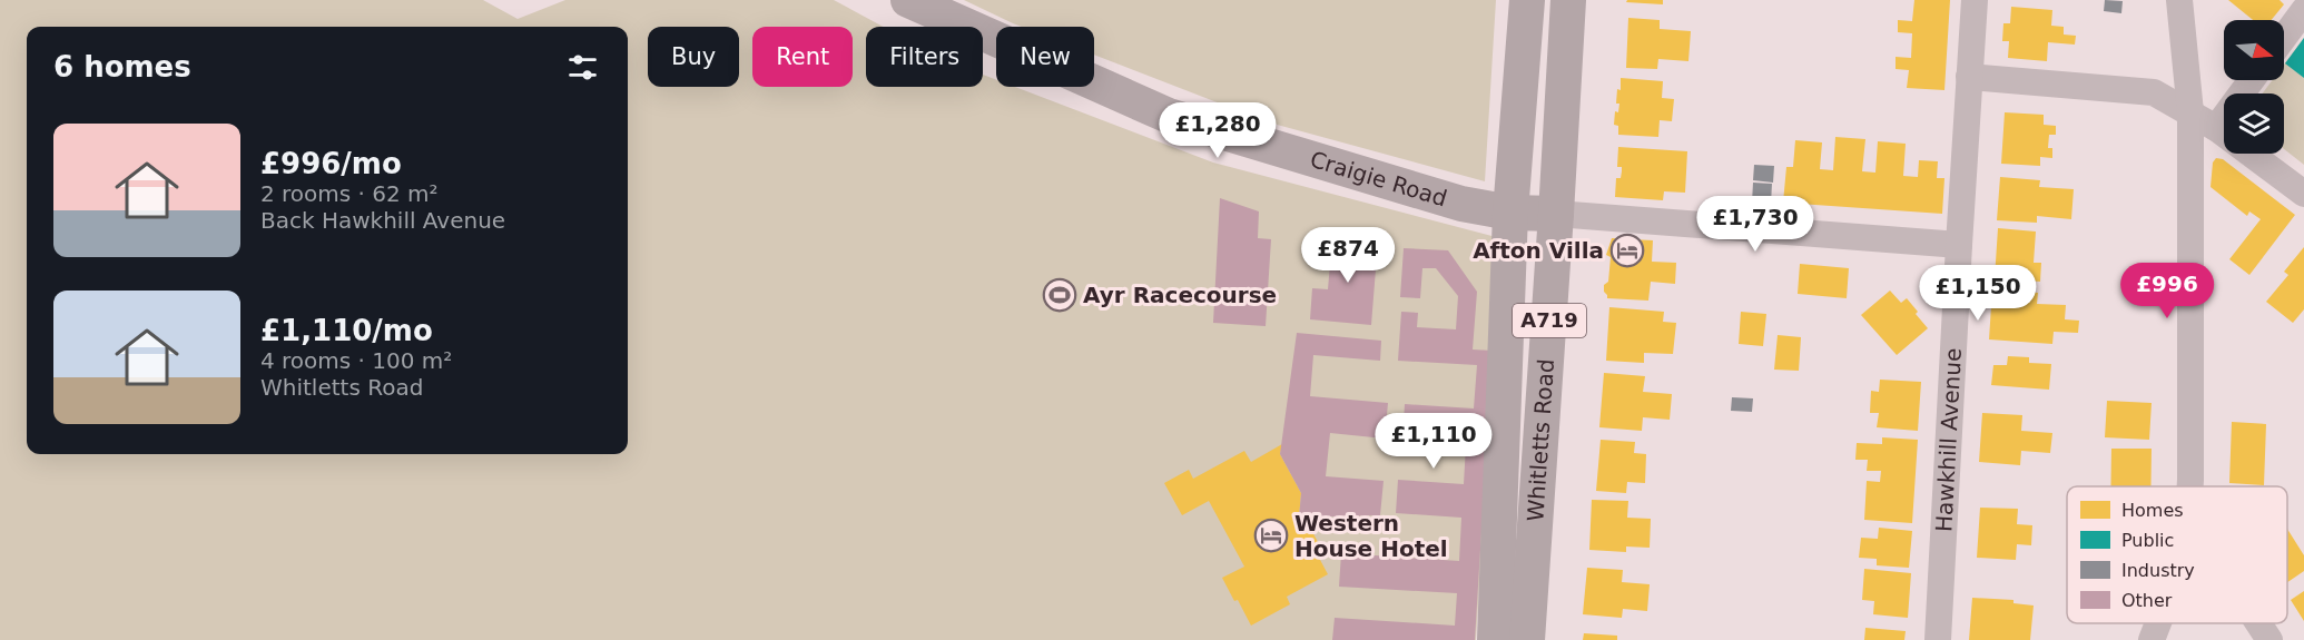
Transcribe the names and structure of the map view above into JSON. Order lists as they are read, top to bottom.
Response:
{
  "streets": {
    "main road": ["Craigie Road", "A719", "Whitletts Road"],
    "street": ["Hawkhill Avenue"]
  },
  "crossings": [
    ["Craigie Road", "Whitletts Road"]
  ],
  "places": {
    "hotel": ["Afton Villa", "Western House Hotel"],
    "sports": ["Ayr Racecourse"]
  },
  "legend": [
    "Homes",
    "Public",
    "Industry",
    "Other"
  ],
  "north": "right",
  "page": {
    "chip": [
      "Buy",
      "Rent",
      "Filters",
      "New"
    ],
    "heading": "6 homes",
    "price": [
      "£1,280",
      "£1,730",
      "£874",
      "£996",
      "£1,150",
      "£1,110"
    ],
    "list": [
      {
        "name": "£996/mo",
        "note": "2 rooms · 62 m² · Back Hawkhill Avenue"
      },
      {
        "name": "£1,110/mo",
        "note": "4 rooms · 100 m² · Whitletts Road"
      }
    ]
  }
}
